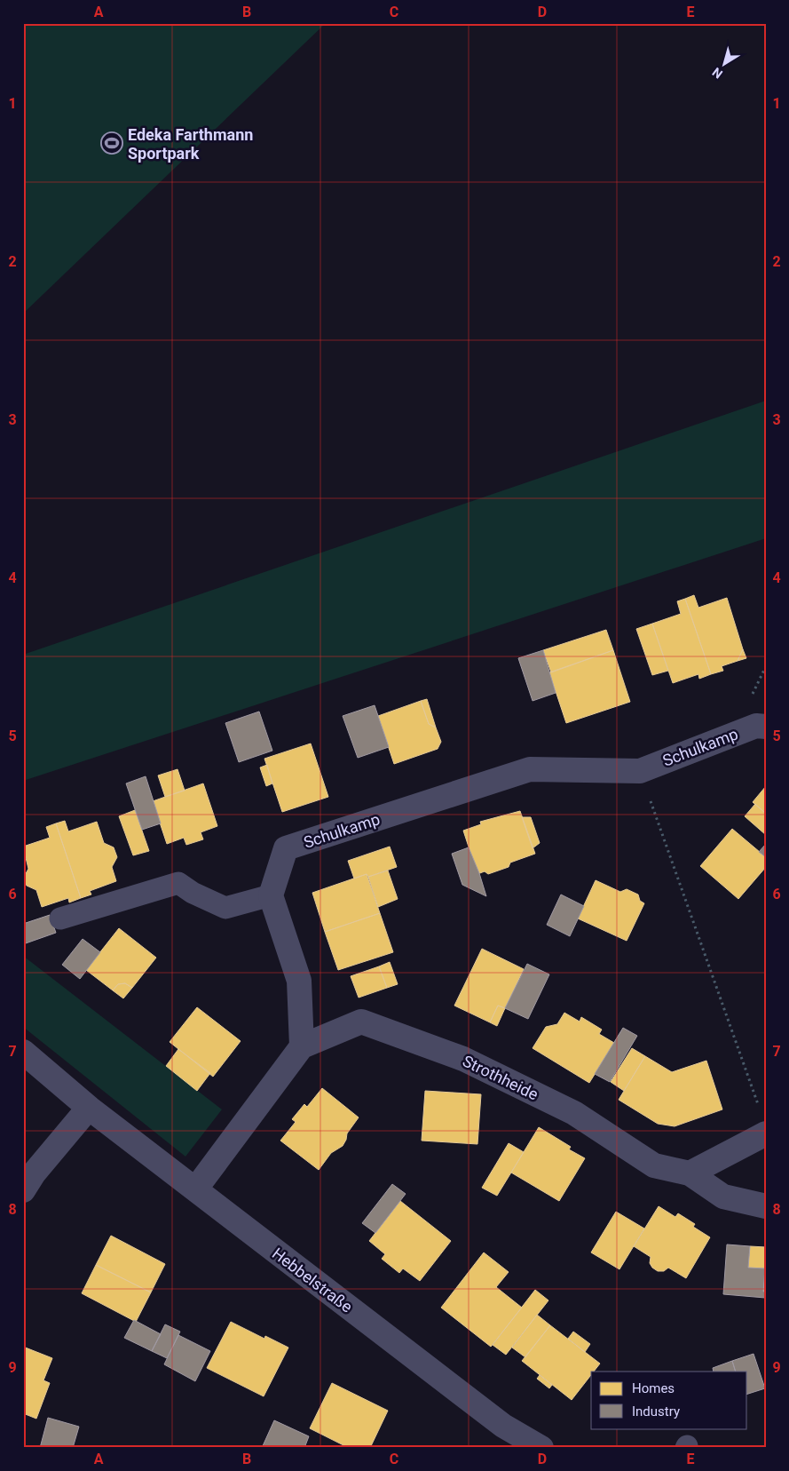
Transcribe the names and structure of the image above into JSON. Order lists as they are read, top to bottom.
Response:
{
  "streets": {
    "street": ["Schulkamp", "Strothheide", "Hebbelstraße"]
  },
  "places": {
    "sports": ["Edeka Farthmann Sportpark"]
  },
  "legend": ["Homes", "Industry"],
  "north": "bottom left",
  "grid": {
    "columns": [
      "A",
      "B",
      "C",
      "D",
      "E"
    ],
    "rows": [
      "1",
      "2",
      "3",
      "4",
      "5",
      "6",
      "7",
      "8",
      "9"
    ]
  }
}
